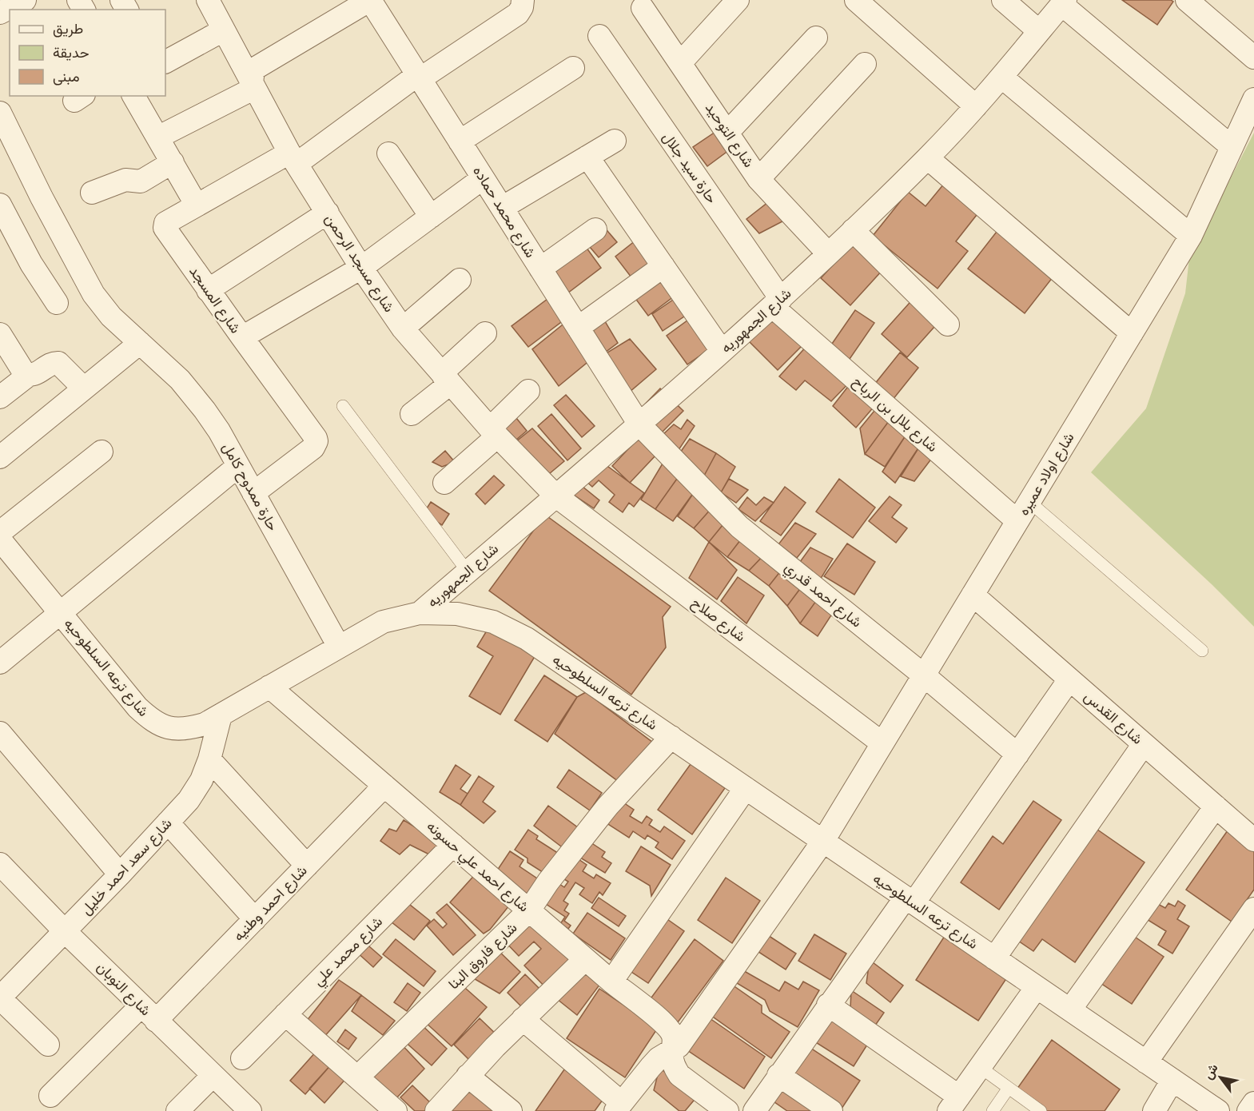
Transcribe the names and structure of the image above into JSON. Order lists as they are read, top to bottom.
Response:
{
  "streets": {
    "street": [
      "شارع التوحيد",
      "حارة سيد جلال",
      "شارع محمد حماده",
      "شارع مسجد الرحمن",
      "شارع المسجد",
      "شارع الجمهوريه",
      "شارع بلال بن الرباح",
      "شارع اولاد عميره",
      "حارة ممدوح كامل",
      "شارع احمد قدري",
      "شارع صلاح",
      "شارع ترعه السلطوحيه",
      "شارع القدس",
      "شارع سعد احمد خليل",
      "شارع احمد علي حسونه",
      "شارع احمد وطنيه",
      "شارع محمد علي",
      "شارع فاروق البنا",
      "شارع النوبان"
    ]
  },
  "crossings": [
    ["شارع التوحيد", "شارع الجمهوريه"],
    ["حارة سيد جلال", "شارع الجمهوريه"],
    ["حارة سيد جلال", "شارع بلال بن الرباح"],
    ["شارع محمد حماده", "شارع الجمهوريه"],
    ["شارع محمد حماده", "شارع احمد قدري"],
    ["شارع مسجد الرحمن", "شارع الجمهوريه"],
    ["شارع مسجد الرحمن", "شارع صلاح"],
    ["شارع المسجد", "حارة ممدوح كامل"],
    ["شارع الجمهوريه", "شارع بلال بن الرباح"],
    ["شارع الجمهوريه", "شارع احمد قدري"],
    ["شارع الجمهوريه", "شارع صلاح"],
    ["شارع الجمهوريه", "شارع ترعه السلطوحيه"],
    ["شارع بلال بن الرباح", "شارع اولاد عميره"],
    ["شارع اولاد عميره", "شارع احمد قدري"],
    ["شارع اولاد عميره", "شارع صلاح"],
    ["شارع اولاد عميره", "شارع ترعه السلطوحيه"],
    ["شارع اولاد عميره", "شارع القدس"],
    ["شارع اولاد عميره", "شارع احمد علي حسونه"],
    ["حارة ممدوح كامل", "شارع ترعه السلطوحيه"],
    ["شارع ترعه السلطوحيه", "شارع سعد احمد خليل"],
    ["شارع ترعه السلطوحيه", "شارع احمد علي حسونه"],
    ["شارع ترعه السلطوحيه", "شارع فاروق البنا"],
    ["شارع سعد احمد خليل", "شارع النوبان"],
    ["شارع احمد علي حسونه", "شارع احمد وطنيه"],
    ["شارع احمد علي حسونه", "شارع محمد علي"],
    ["شارع احمد علي حسونه", "شارع فاروق البنا"],
    ["شارع احمد وطنيه", "شارع النوبان"]
  ],
  "legend": ["طريق", "حديقة", "مبنى"],
  "north": "top left"
}
